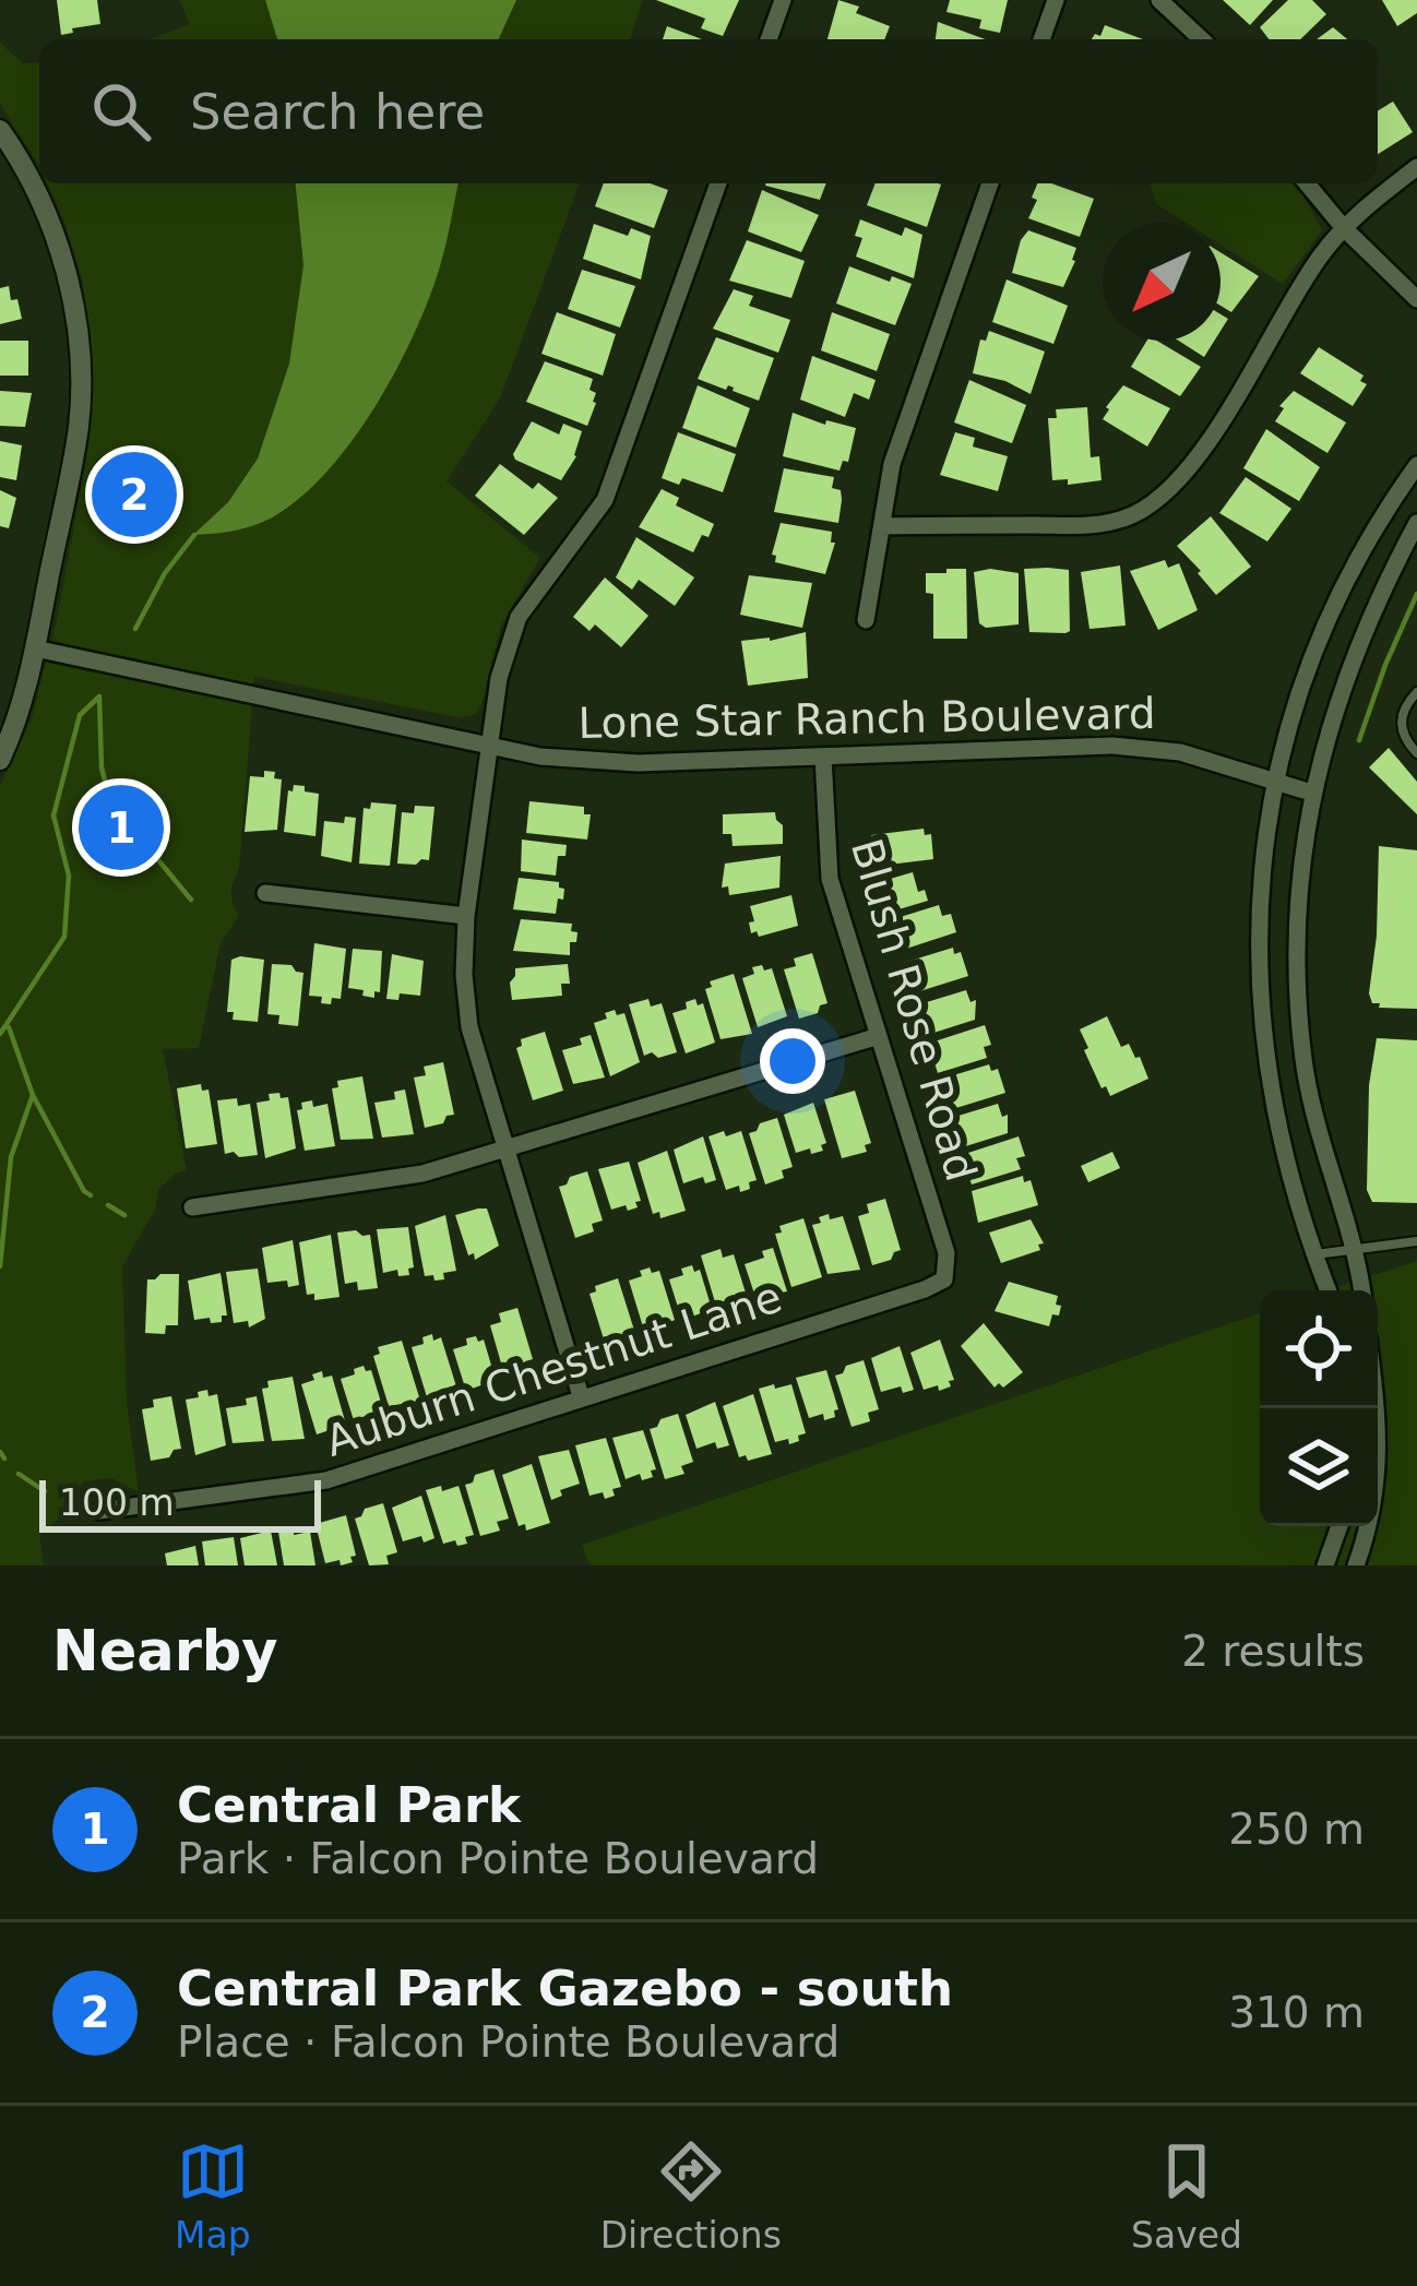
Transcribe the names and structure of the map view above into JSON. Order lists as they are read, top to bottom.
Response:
{
  "streets": {
    "street": ["Lone Star Ranch Boulevard", "Blush Rose Road", "Auburn Chestnut Lane"]
  },
  "crossings": [
    ["Lone Star Ranch Boulevard", "Blush Rose Road"],
    ["Blush Rose Road", "Auburn Chestnut Lane"]
  ],
  "scale_bar": "100 m",
  "north": "bottom left",
  "page": {
    "search": "Search here",
    "pins": ["2", "1"],
    "scale": "100 m",
    "heading": ["Nearby", "2 results"],
    "list": [
      {
        "mark": "1",
        "name": "Central Park",
        "note": "Park · Falcon Pointe Boulevard",
        "value": "250 m"
      },
      {
        "mark": "2",
        "name": "Central Park Gazebo - south",
        "note": "Place · Falcon Pointe Boulevard",
        "value": "310 m"
      }
    ],
    "nav": ["Map", "Directions", "Saved"]
  }
}
